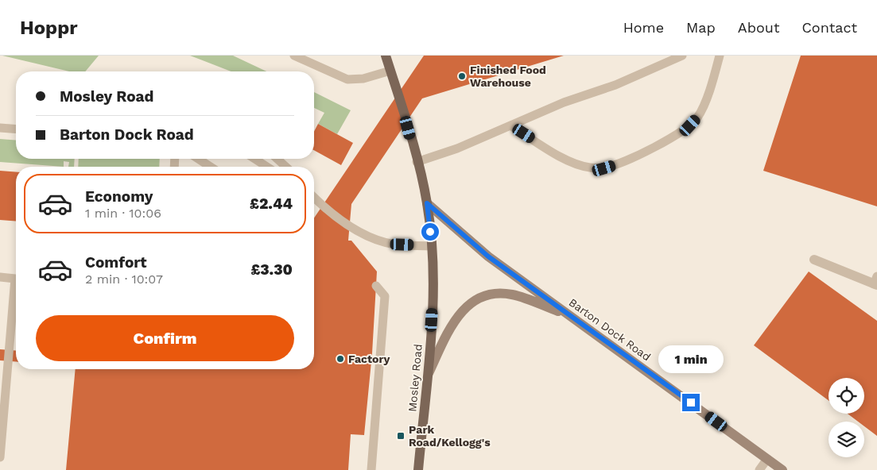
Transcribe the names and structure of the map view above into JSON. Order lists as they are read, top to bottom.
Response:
{
  "streets": {
    "main road": ["Barton Dock Road", "Mosley Road"]
  },
  "crossings": [
    ["Barton Dock Road", "Mosley Road"]
  ],
  "places": {
    "other": ["Finished Food Warehouse", "Factory"],
    "transit": ["Park Road/Kellogg's"]
  },
  "page": {
    "header": "Hoppr",
    "nav": [
      "Home",
      "Map",
      "About",
      "Contact"
    ],
    "banner": ["Mosley Road", "Barton Dock Road"],
    "list": [
      {
        "name": "Economy",
        "note": "1 min · 10:06",
        "value": "£2.44"
      },
      {
        "name": "Comfort",
        "note": "2 min · 10:07",
        "value": "£3.30"
      }
    ],
    "buttons": "Confirm",
    "bubble": "1 min"
  }
}
